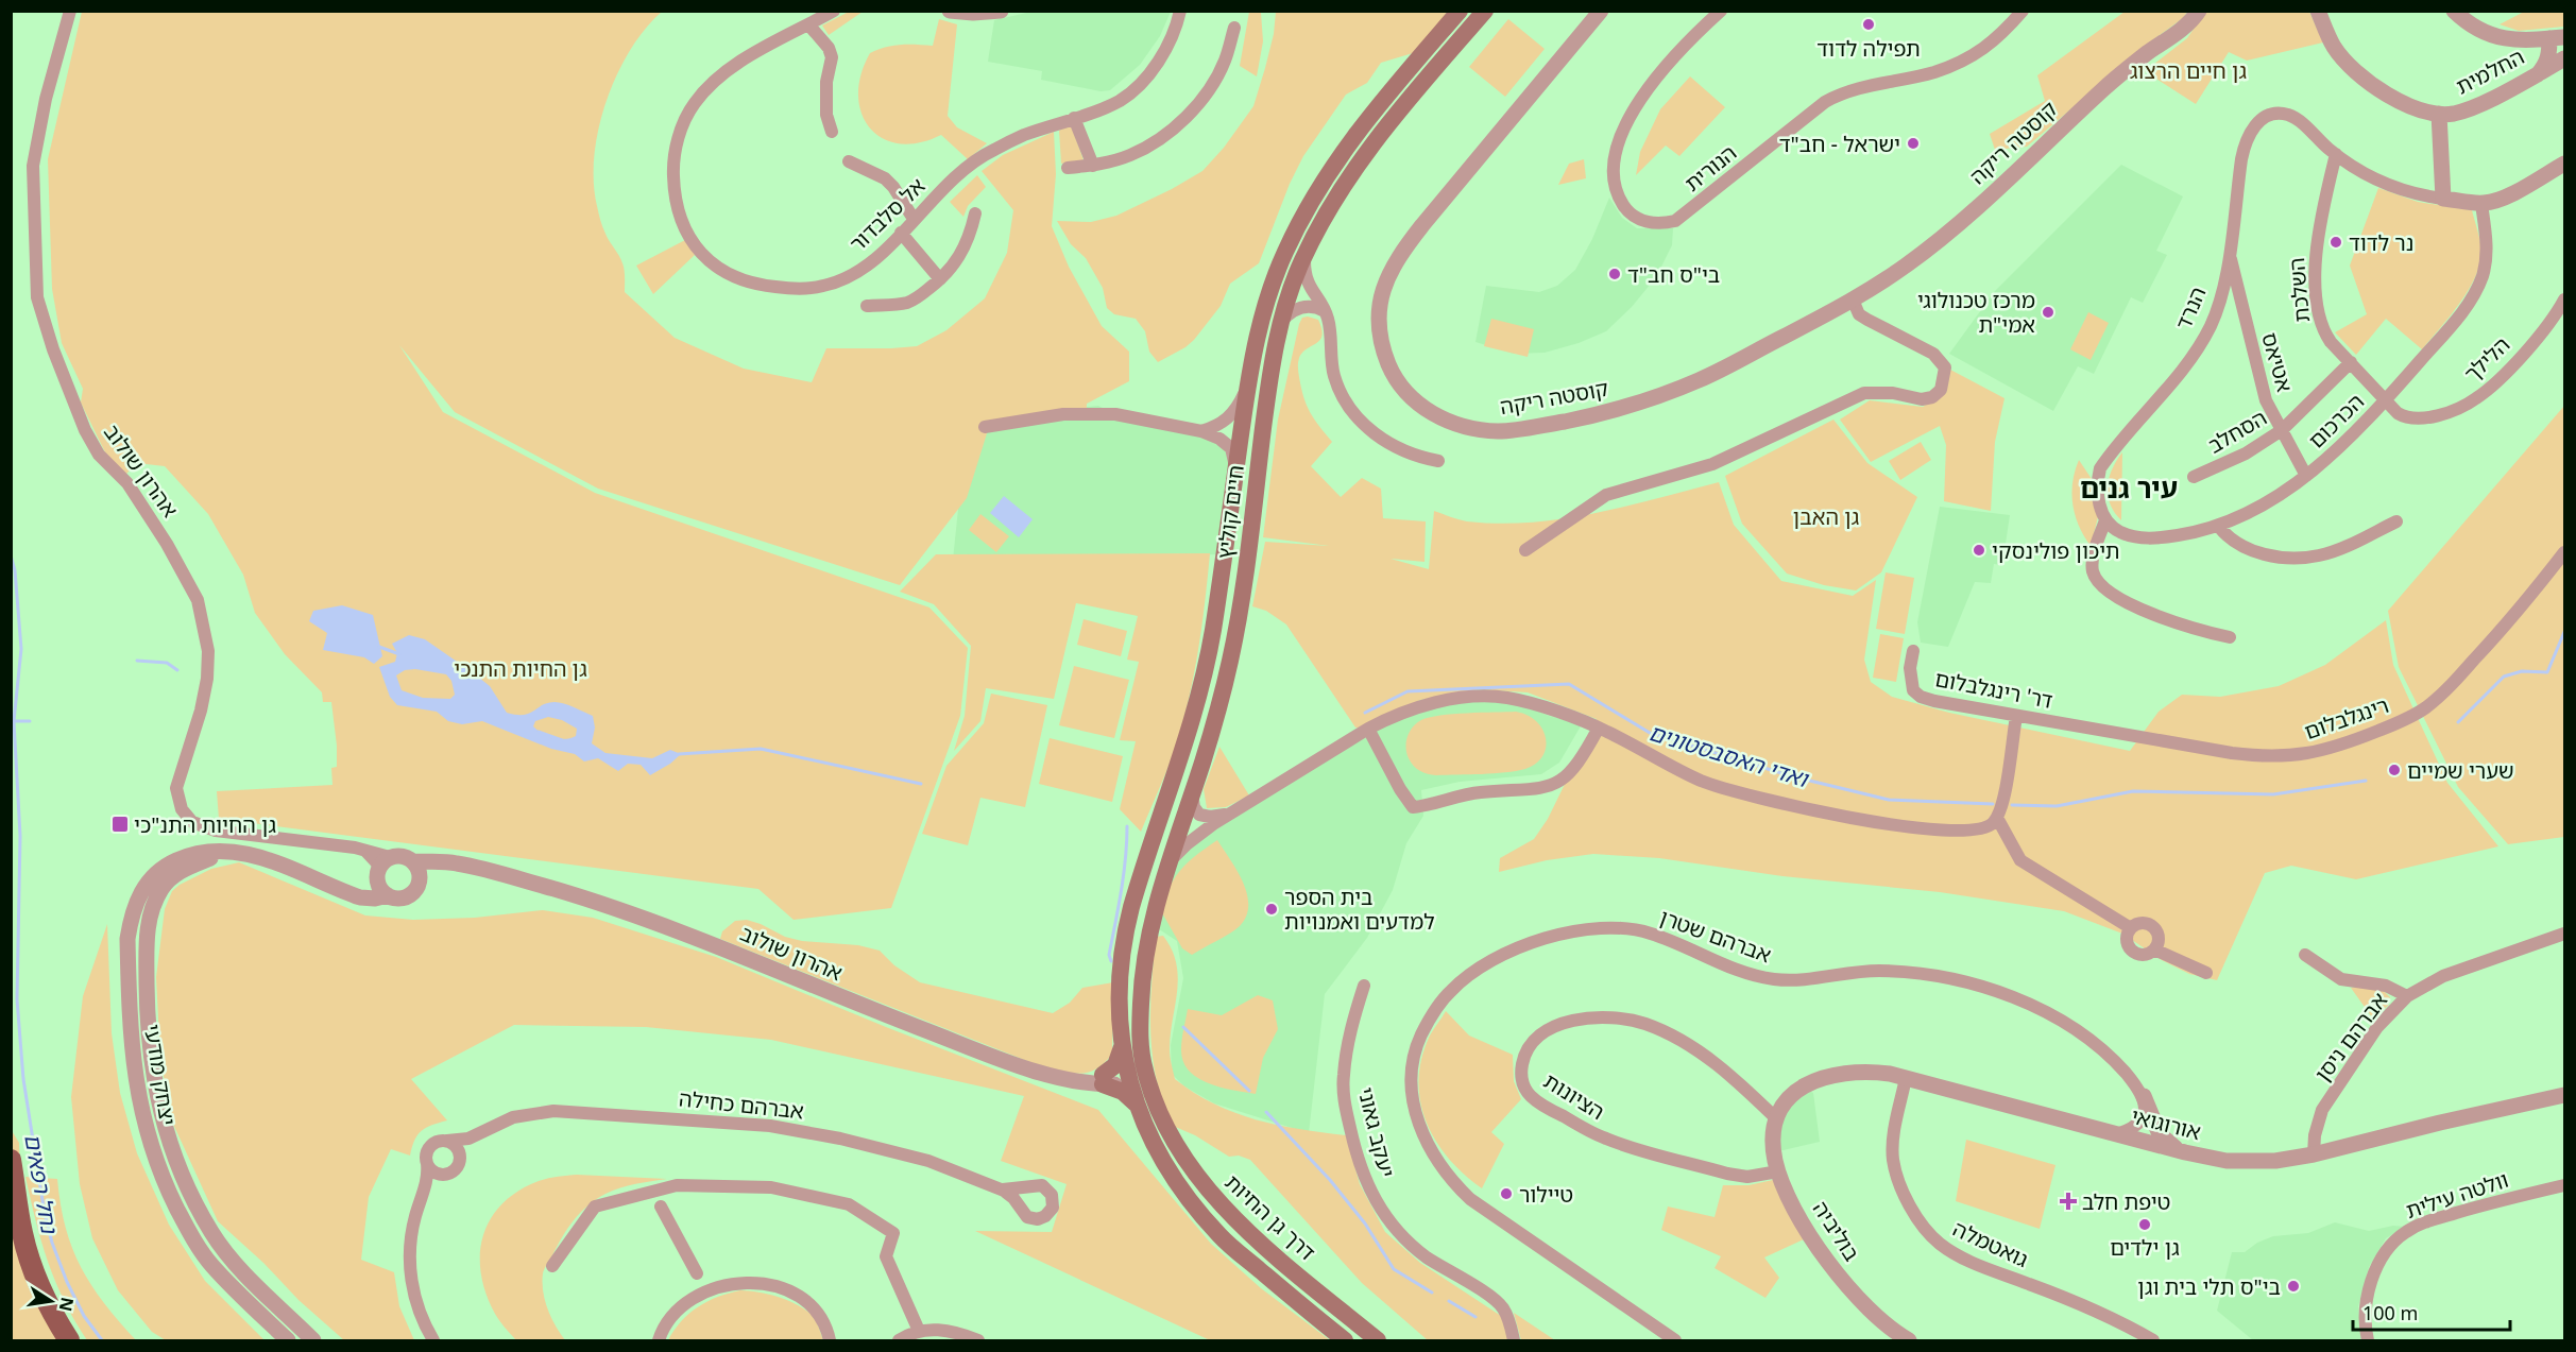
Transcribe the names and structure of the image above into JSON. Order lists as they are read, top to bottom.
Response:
{
  "streets": {
    "main road": ["חיים קוליץ", "דרך גן החיות"],
    "street": [
      "החלמית",
      "קוסטה ריקה",
      "הנורית",
      "אל סלבדור",
      "השלכת",
      "הנרד",
      "הלילך",
      "אטיאס",
      "הכרכום",
      "הסחלב",
      "אהרון שולוב",
      "דר' רינגלבלום",
      "רינגלבלום",
      "אברהם שטרן",
      "אברהם ניסן",
      "יצחק מודעי",
      "הציונות",
      "אברהם כחילה",
      "אורוגואי",
      "יעקב גאוני",
      "וולטה עילית",
      "בוליביה",
      "גואטמלה"
    ]
  },
  "crossings": [
    ["השלכת", "הנרד"],
    ["השלכת", "הלילך"],
    ["השלכת", "הכרכום"],
    ["השלכת", "הסחלב"],
    ["הנרד", "אטיאס"],
    ["הנרד", "הכרכום"],
    ["הלילך", "הכרכום"],
    ["אטיאס", "הכרכום"],
    ["אטיאס", "הסחלב"],
    ["אהרון שולוב", "חיים קוליץ"],
    ["אהרון שולוב", "יצחק מודעי"],
    ["אהרון שולוב", "דרך גן החיות"],
    ["חיים קוליץ", "דרך גן החיות"],
    ["דר' רינגלבלום", "רינגלבלום"],
    ["אברהם ניסן", "אורוגואי"],
    ["הציונות", "אורוגואי"],
    ["הציונות", "בוליביה"],
    ["אורוגואי", "בוליביה"],
    ["אורוגואי", "גואטמלה"]
  ],
  "districts": ["עיר גנים"],
  "water": ["ואדי האסבסטונים", "נחל רפאים"],
  "parks": ["גן חיים הרצוג", "גן האבן", "גן החיות התנכי"],
  "places": {
    "other": [
      "תפילה לדוד",
      "ישראל - חב\"ד",
      "נר לדוד",
      "בי\"ס חב\"ד",
      "מרכז טכנולוגי אמי\"ת",
      "תיכון פולינסקי",
      "שערי שמיים",
      "בית הספר למדעים ואמנויות",
      "טיילור",
      "גן ילדים",
      "בי\"ס תלי בית וגן"
    ],
    "transit": ["גן החיות התנ\"כי"],
    "health": ["טיפת חלב"]
  },
  "scale_bar": "100 m",
  "north": "right"
}
